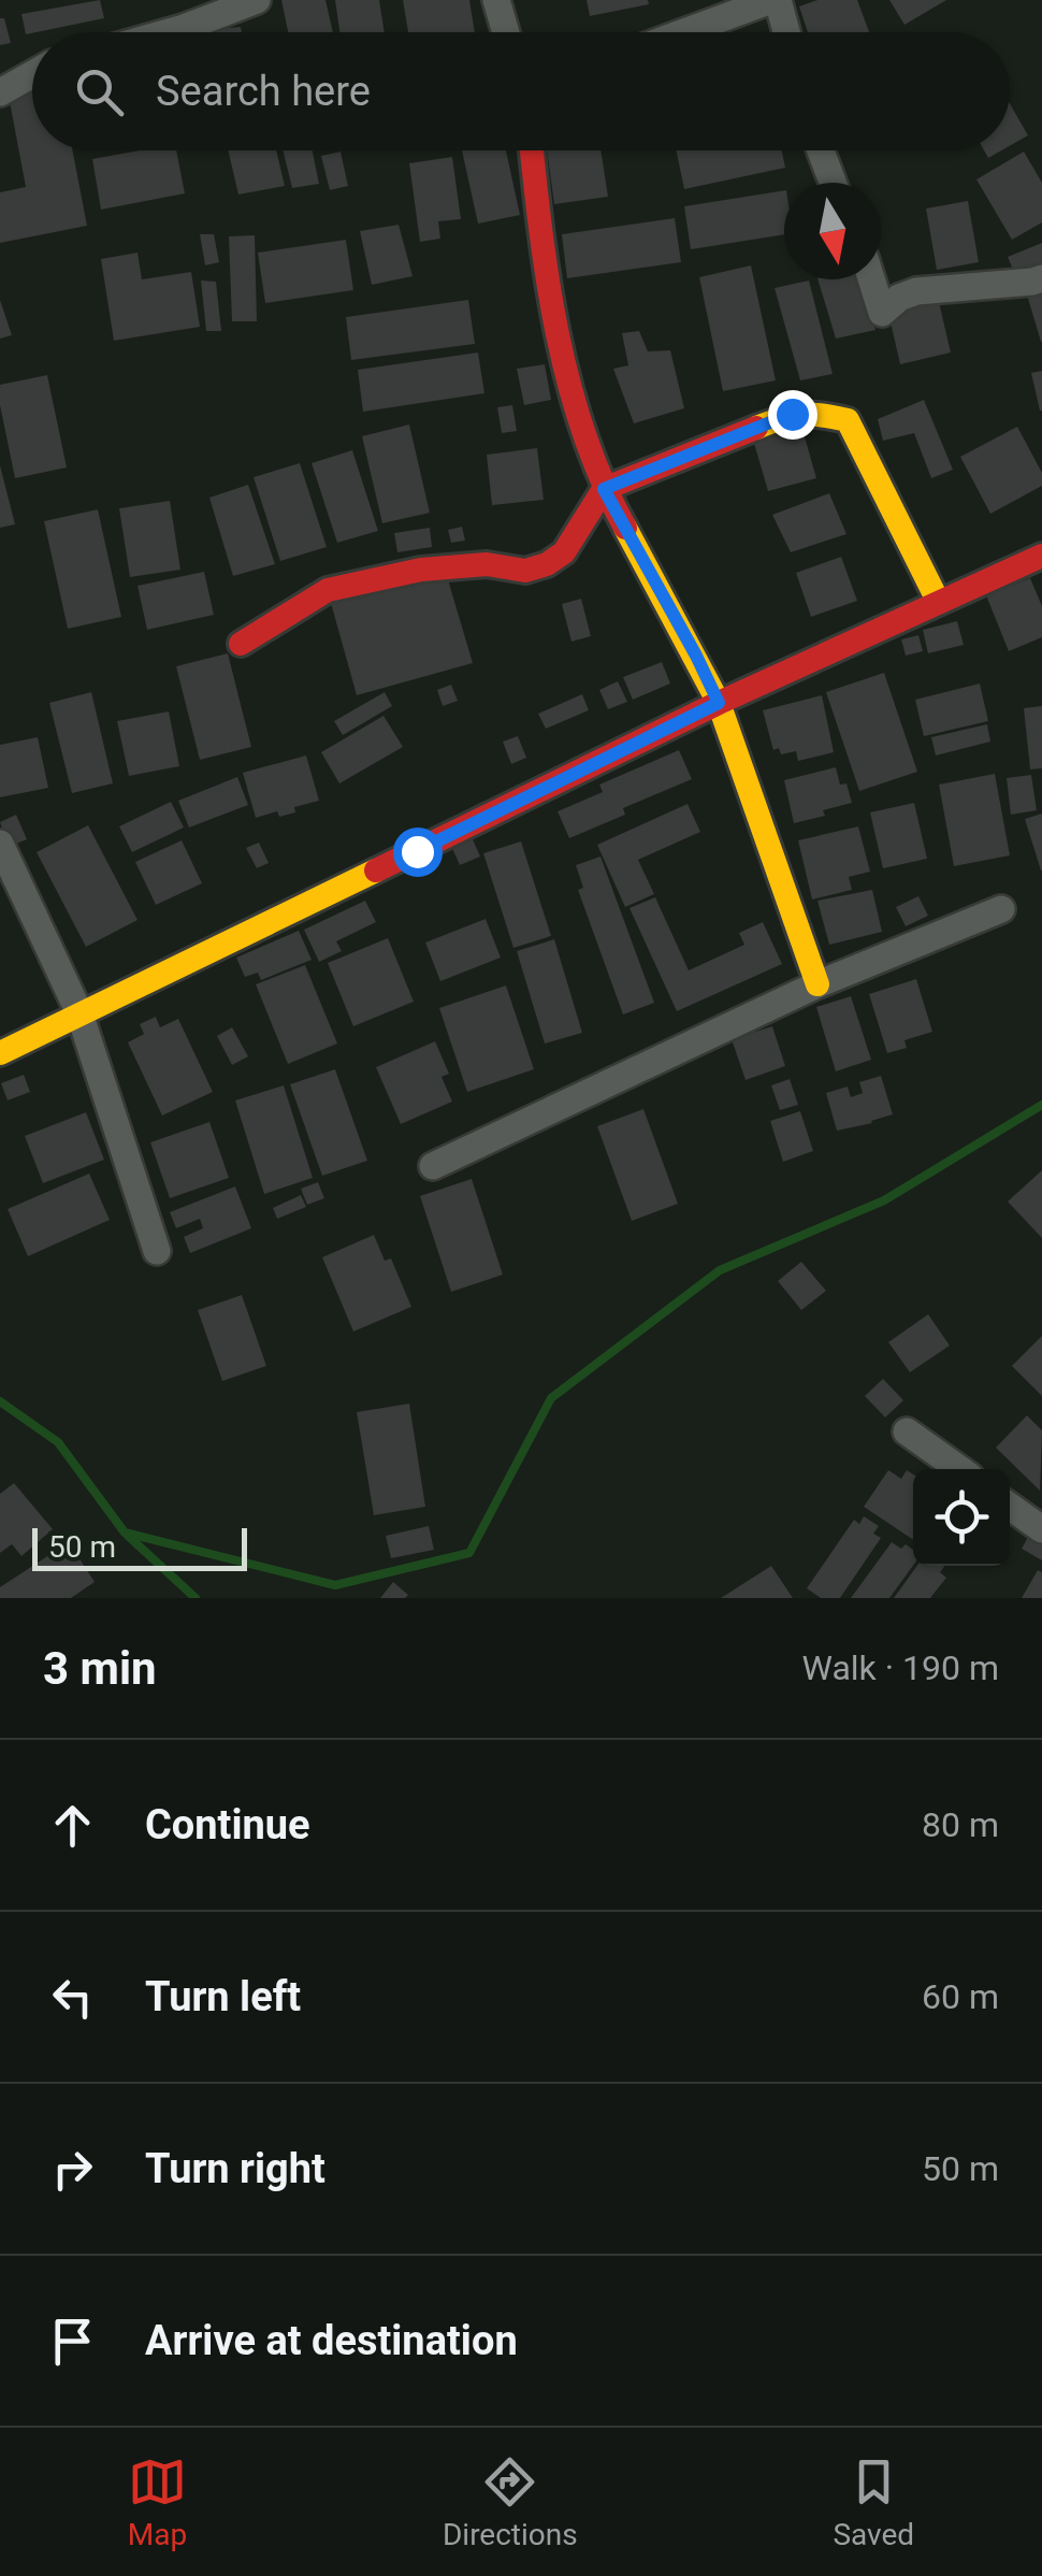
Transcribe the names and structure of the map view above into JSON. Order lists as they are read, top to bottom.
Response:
{
  "scale_bar": "50 m",
  "north": "bottom",
  "page": {
    "search": "Search here",
    "scale": "50 m",
    "heading": ["3 min", "Walk · 190 m"],
    "list": [
      ["Continue", "80 m"],
      ["Turn left", "60 m"],
      ["Turn right", "50 m"],
      "Arrive at destination"
    ],
    "nav": ["Map", "Directions", "Saved"]
  }
}
